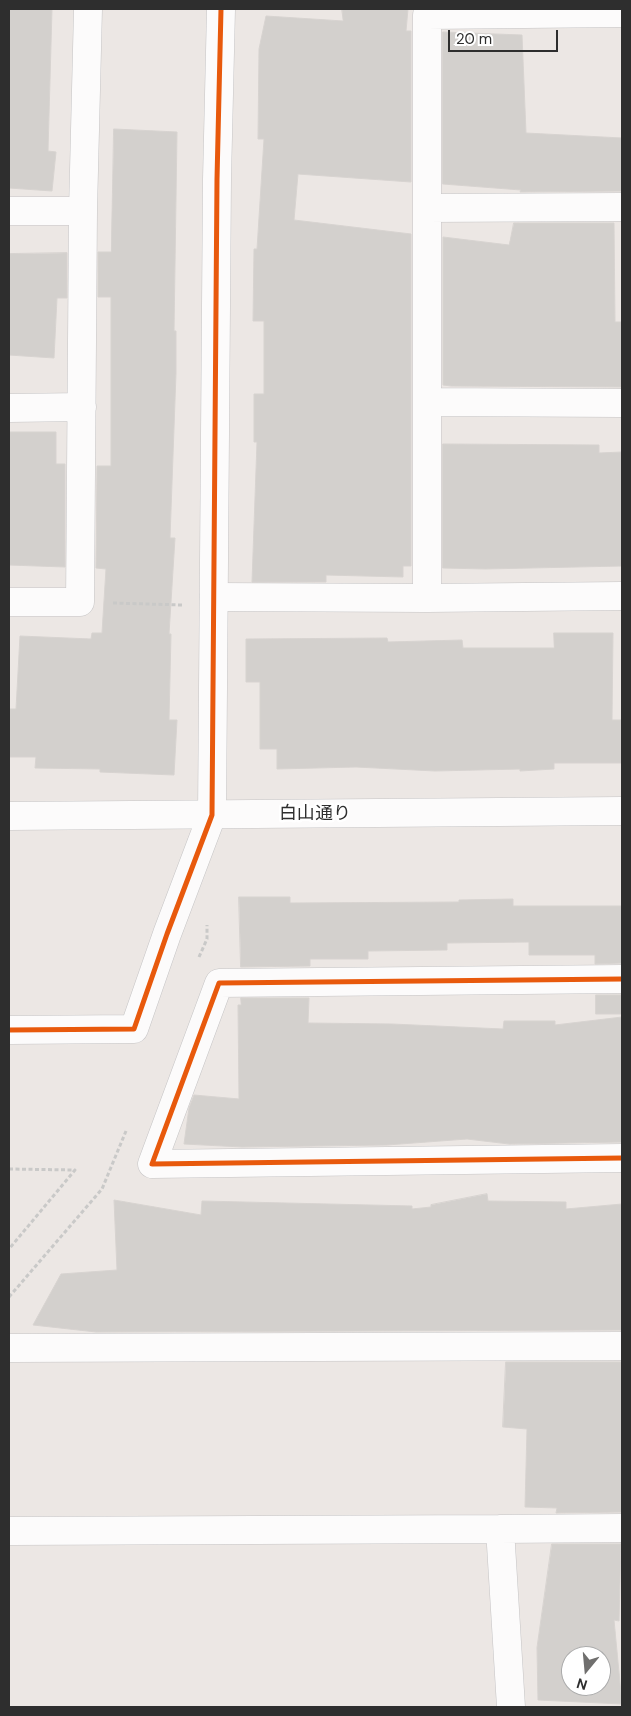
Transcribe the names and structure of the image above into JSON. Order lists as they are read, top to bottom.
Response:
{
  "streets": {
    "street": ["白山通り"]
  },
  "scale_bar": "20 m",
  "north": "bottom"
}
